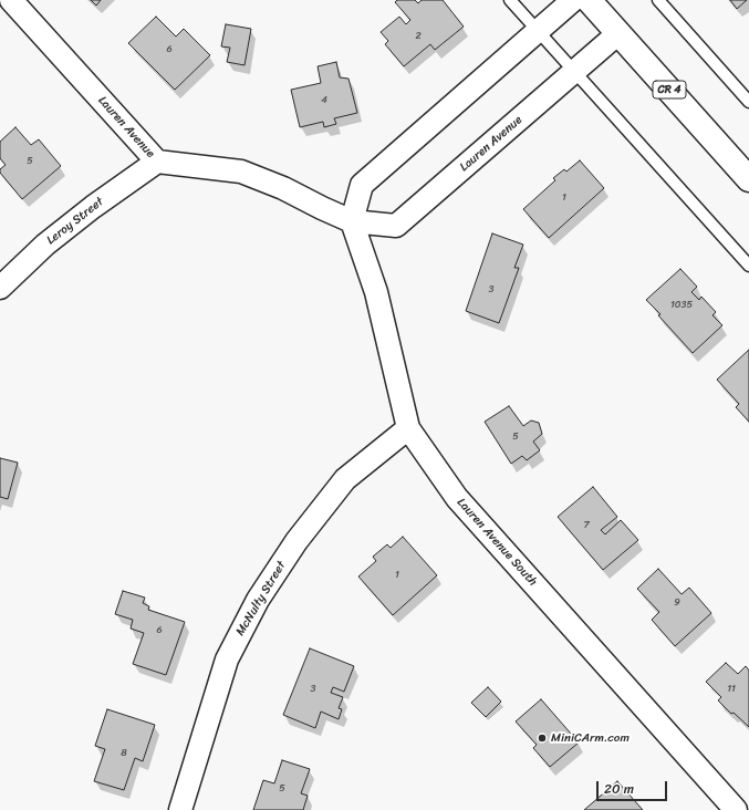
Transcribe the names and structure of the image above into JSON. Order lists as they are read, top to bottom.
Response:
{
  "streets": {
    "main road": ["CR 4"],
    "street": [
      "Lauren Avenue",
      "Leroy Street",
      "Lauren Avenue South",
      "McNulty Street"
    ]
  },
  "crossings": [
    ["CR 4", "Lauren Avenue"],
    ["Lauren Avenue", "Leroy Street"],
    ["Lauren Avenue", "Lauren Avenue South"],
    ["Lauren Avenue South", "McNulty Street"]
  ],
  "places": ["MiniCArm.com"],
  "house_numbers": [
    "2",
    "6",
    "4",
    "5",
    "1",
    "3",
    "1035",
    "5",
    "7",
    "1",
    "9",
    "6",
    "3",
    "11",
    "8",
    "5"
  ],
  "scale_bar": "20 m"
}
